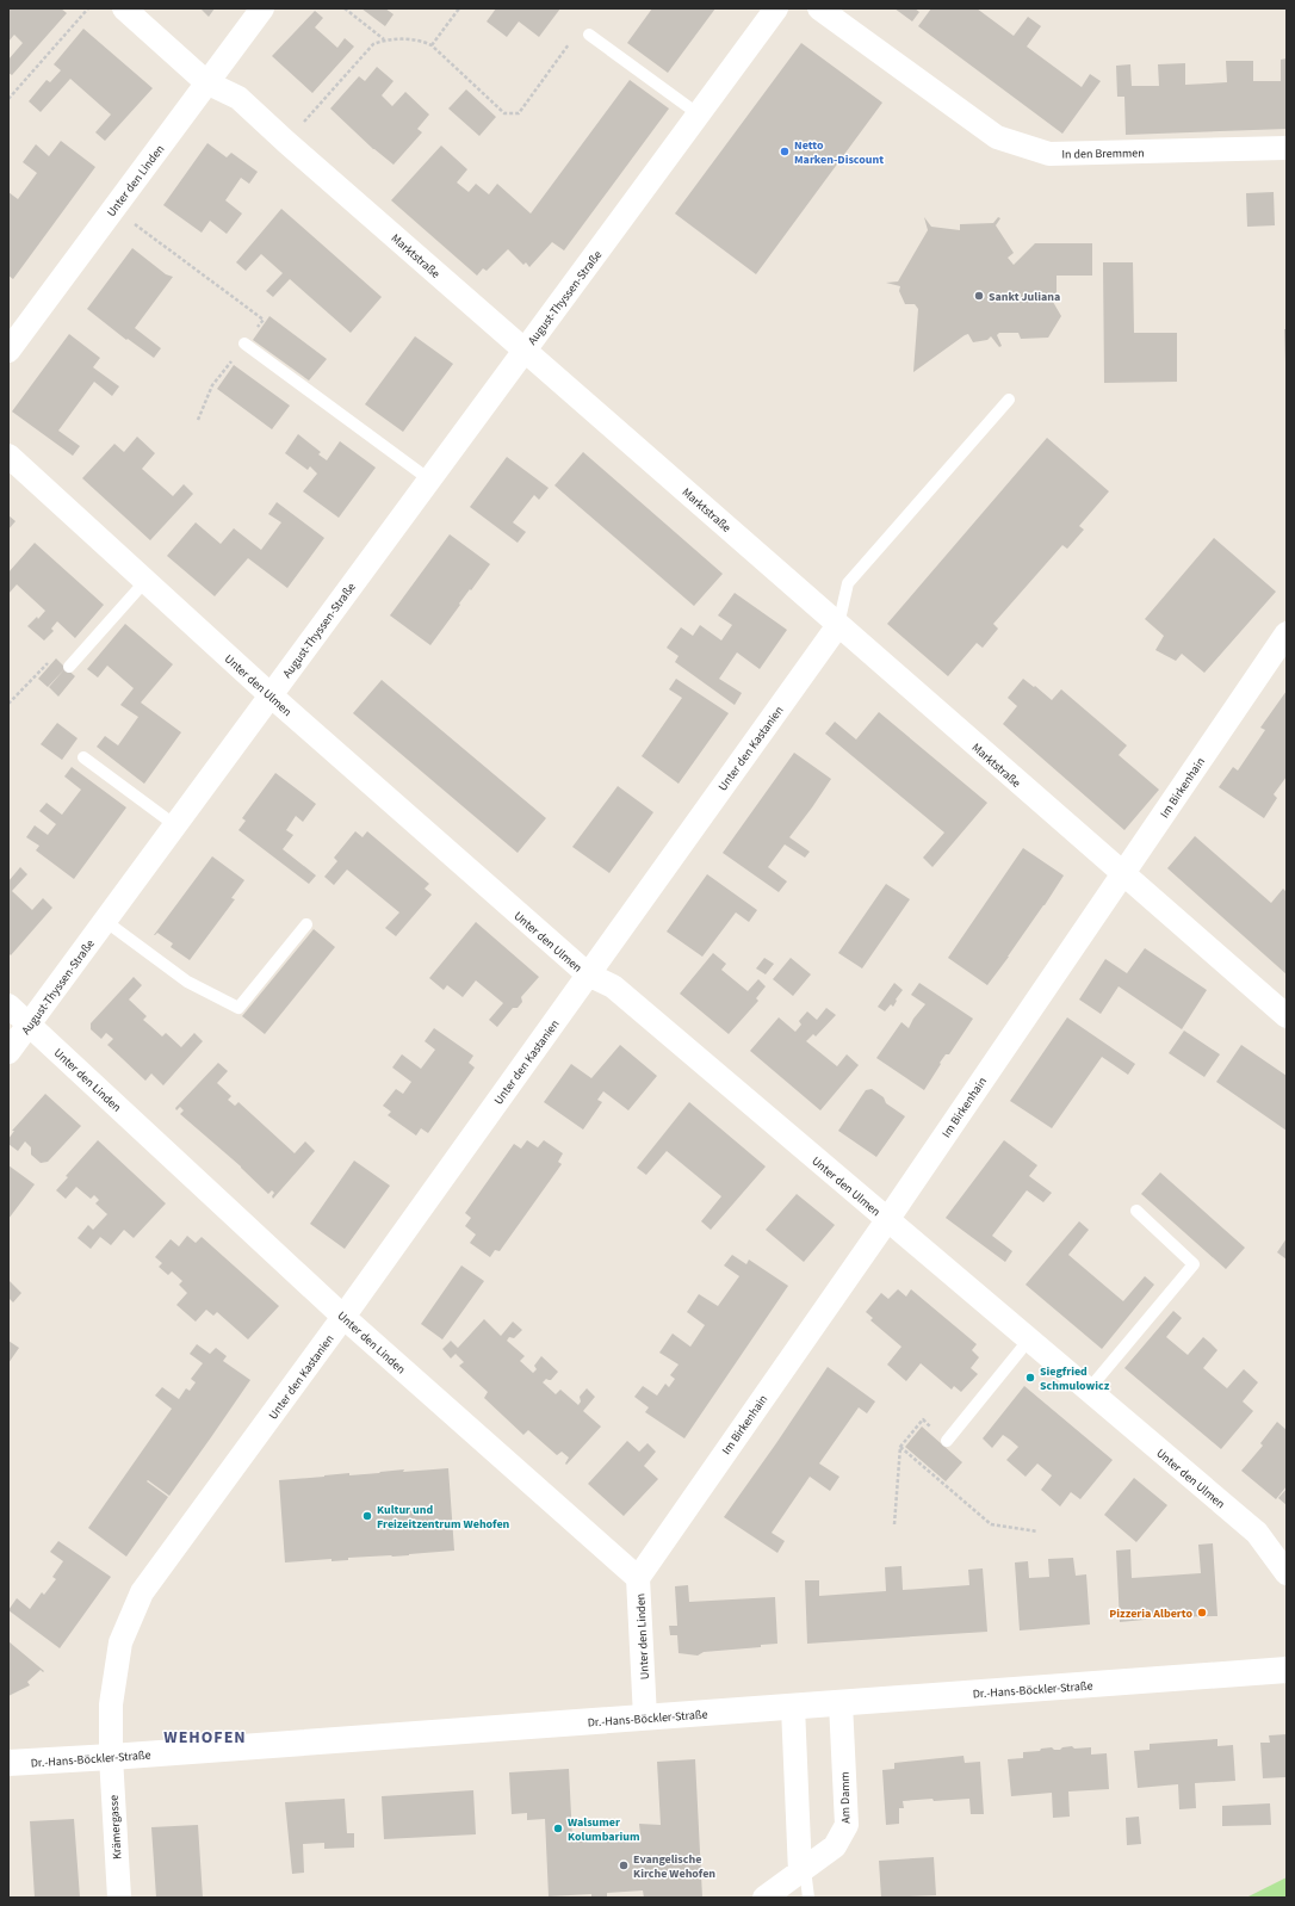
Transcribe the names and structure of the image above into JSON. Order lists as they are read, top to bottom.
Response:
{
  "streets": {
    "main road": ["Dr.-Hans-Böckler-Straße"],
    "street": [
      "In den Bremmen",
      "Unter den Linden",
      "Marktstraße",
      "August-Thyssen-Straße",
      "Unter den Ulmen",
      "Unter den Kastanien",
      "Im Birkenhain",
      "Am Damm",
      "Krämergasse"
    ]
  },
  "crossings": [
    ["Unter den Linden", "Marktstraße"],
    ["Unter den Linden", "August-Thyssen-Straße"],
    ["Unter den Linden", "Unter den Kastanien"],
    ["Unter den Linden", "Im Birkenhain"],
    ["Unter den Linden", "Dr.-Hans-Böckler-Straße"],
    ["Marktstraße", "August-Thyssen-Straße"],
    ["Marktstraße", "Unter den Kastanien"],
    ["Marktstraße", "Im Birkenhain"],
    ["August-Thyssen-Straße", "Unter den Ulmen"],
    ["Unter den Ulmen", "Unter den Kastanien"],
    ["Unter den Ulmen", "Im Birkenhain"],
    ["Unter den Kastanien", "Dr.-Hans-Böckler-Straße"],
    ["Unter den Kastanien", "Krämergasse"],
    ["Dr.-Hans-Böckler-Straße", "Am Damm"],
    ["Dr.-Hans-Böckler-Straße", "Krämergasse"]
  ],
  "districts": ["WEHOFEN"],
  "places": [
    "Netto Marken-Discount",
    "Sankt Juliana",
    "Siegfried Schmulowicz",
    "Kultur und Freizeitzentrum Wehofen",
    "Pizzeria Alberto",
    "Walsumer Kolumbarium",
    "Evangelische Kirche Wehofen"
  ]
}
